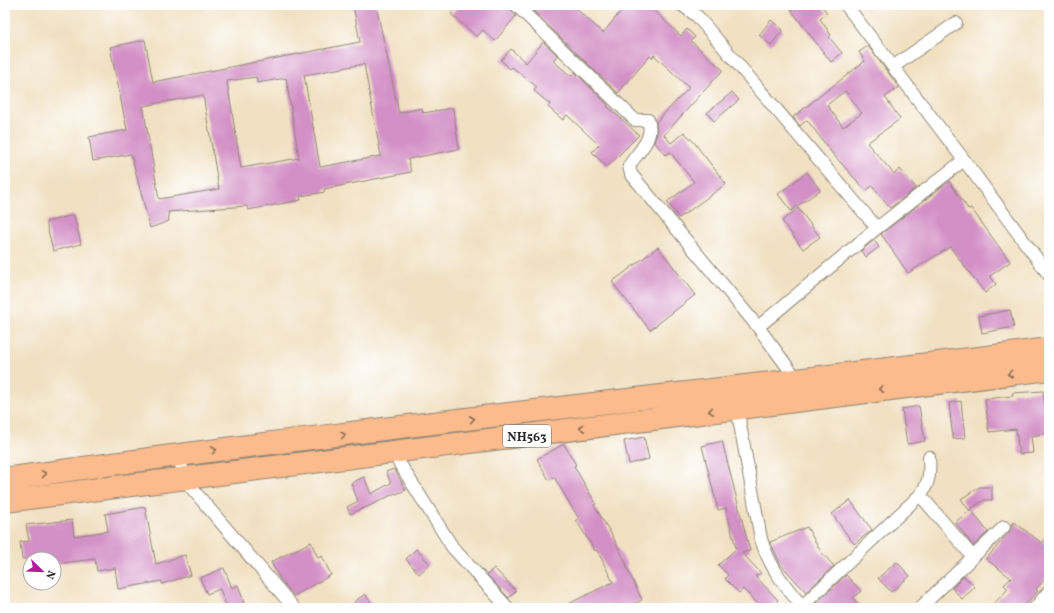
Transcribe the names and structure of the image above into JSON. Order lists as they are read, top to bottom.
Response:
{
  "streets": {
    "highway": ["NH563"]
  },
  "north": "bottom right"
}
